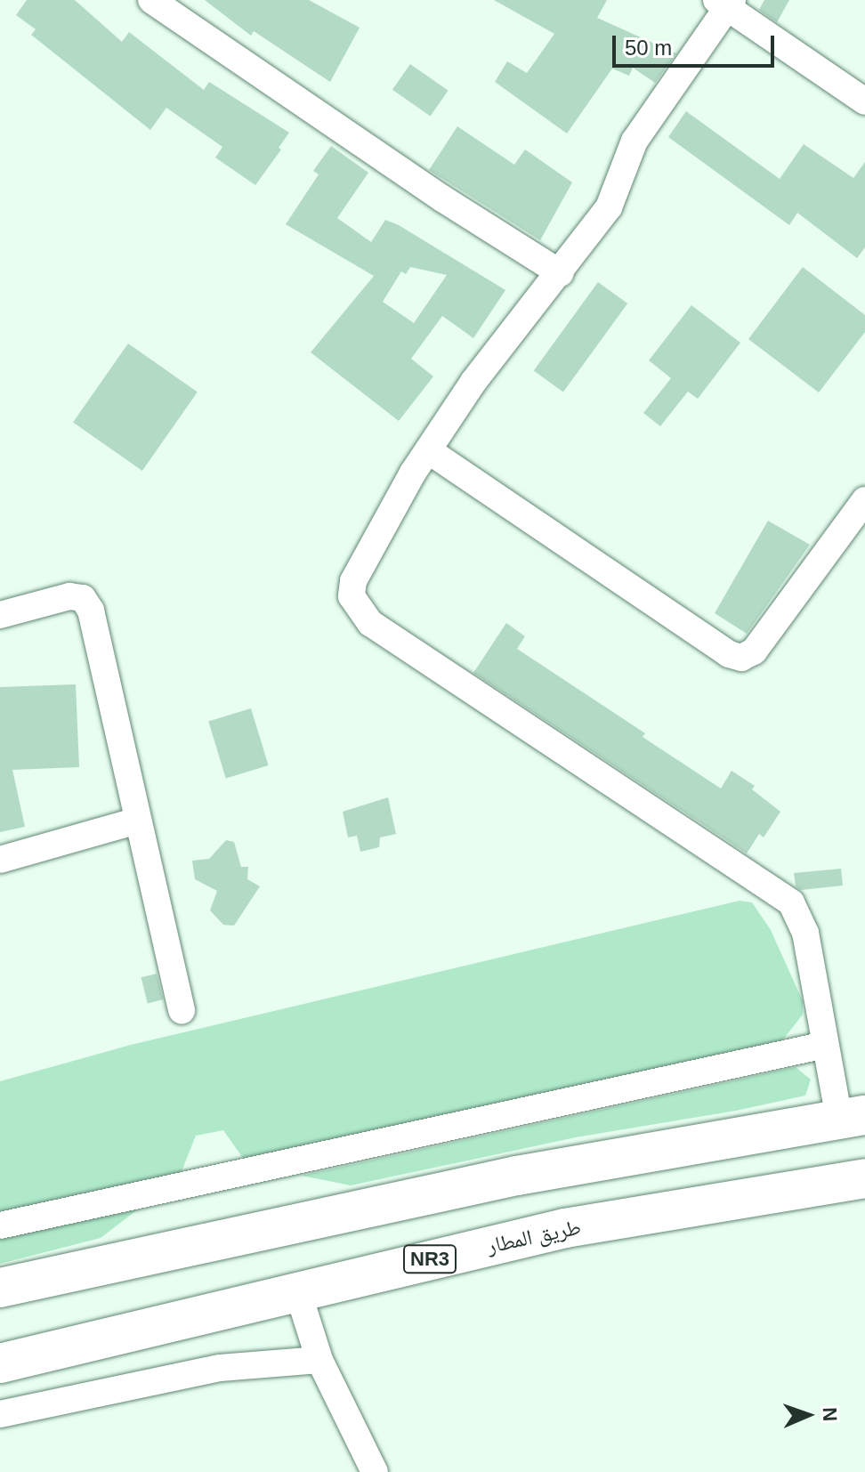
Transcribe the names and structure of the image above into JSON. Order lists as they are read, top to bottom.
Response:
{
  "streets": {
    "highway": ["طريق المطار", "NR3"]
  },
  "scale_bar": "50 m",
  "north": "right"
}
